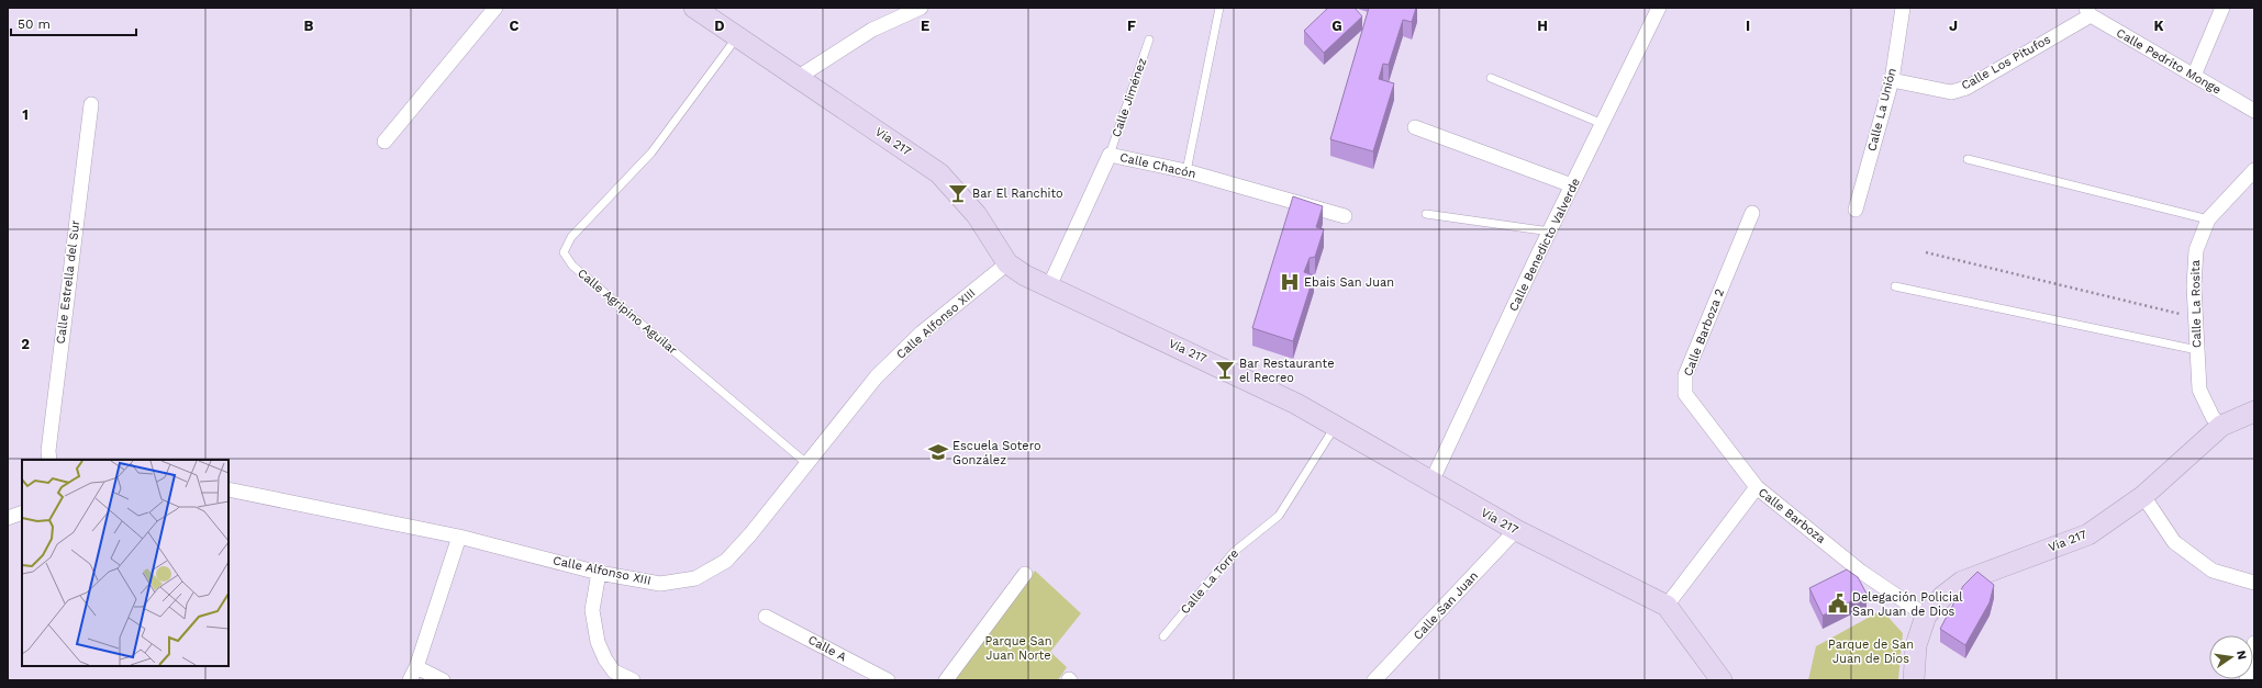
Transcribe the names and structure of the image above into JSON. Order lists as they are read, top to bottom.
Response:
{
  "streets": {
    "main road": ["Vía 217"],
    "street": [
      "Calle Pedrito Monge",
      "Calle Los Pitufos",
      "Calle La Unión",
      "Calle Chacón",
      "Calle Benedicto Valverde",
      "Calle Estrella del Sur",
      "Calle La Rosita",
      "Calle Alfonso XIII",
      "Calle Barboza 2",
      "Calle Barboza",
      "Calle San Juan",
      "Calle A"
    ],
    "lane": ["Calle Jiménez", "Calle Agripino Aguilar", "Calle La Torre"]
  },
  "crossings": [
    ["Calle Pedrito Monge", "Calle Los Pitufos"],
    ["Calle Los Pitufos", "Calle La Unión"],
    ["Calle Jiménez", "Calle Chacón"],
    ["Vía 217", "Calle Chacón"],
    ["Vía 217", "Calle Benedicto Valverde"],
    ["Vía 217", "Calle La Rosita"],
    ["Vía 217", "Calle Agripino Aguilar"],
    ["Vía 217", "Calle Alfonso XIII"],
    ["Vía 217", "Calle Barboza"],
    ["Vía 217", "Calle La Torre"],
    ["Vía 217", "Calle San Juan"],
    ["Calle Agripino Aguilar", "Calle Alfonso XIII"],
    ["Calle Barboza 2", "Calle Barboza"]
  ],
  "parks": ["Parque San Juan Norte", "Parque de San Juan de Dios"],
  "places": {
    "bar": ["Bar El Ranchito", "Bar Restaurante el Recreo"],
    "hospital": ["Ebais San Juan"],
    "school or university": ["Escuela Sotero González"],
    "public building": ["Delegación Policial San Juan de Dios"]
  },
  "scale_bar": "50 m",
  "north": "right",
  "grid": {
    "columns": [
      "B",
      "C",
      "D",
      "E",
      "F",
      "G",
      "H",
      "I",
      "J",
      "K"
    ],
    "rows": ["1", "2"]
  }
}
